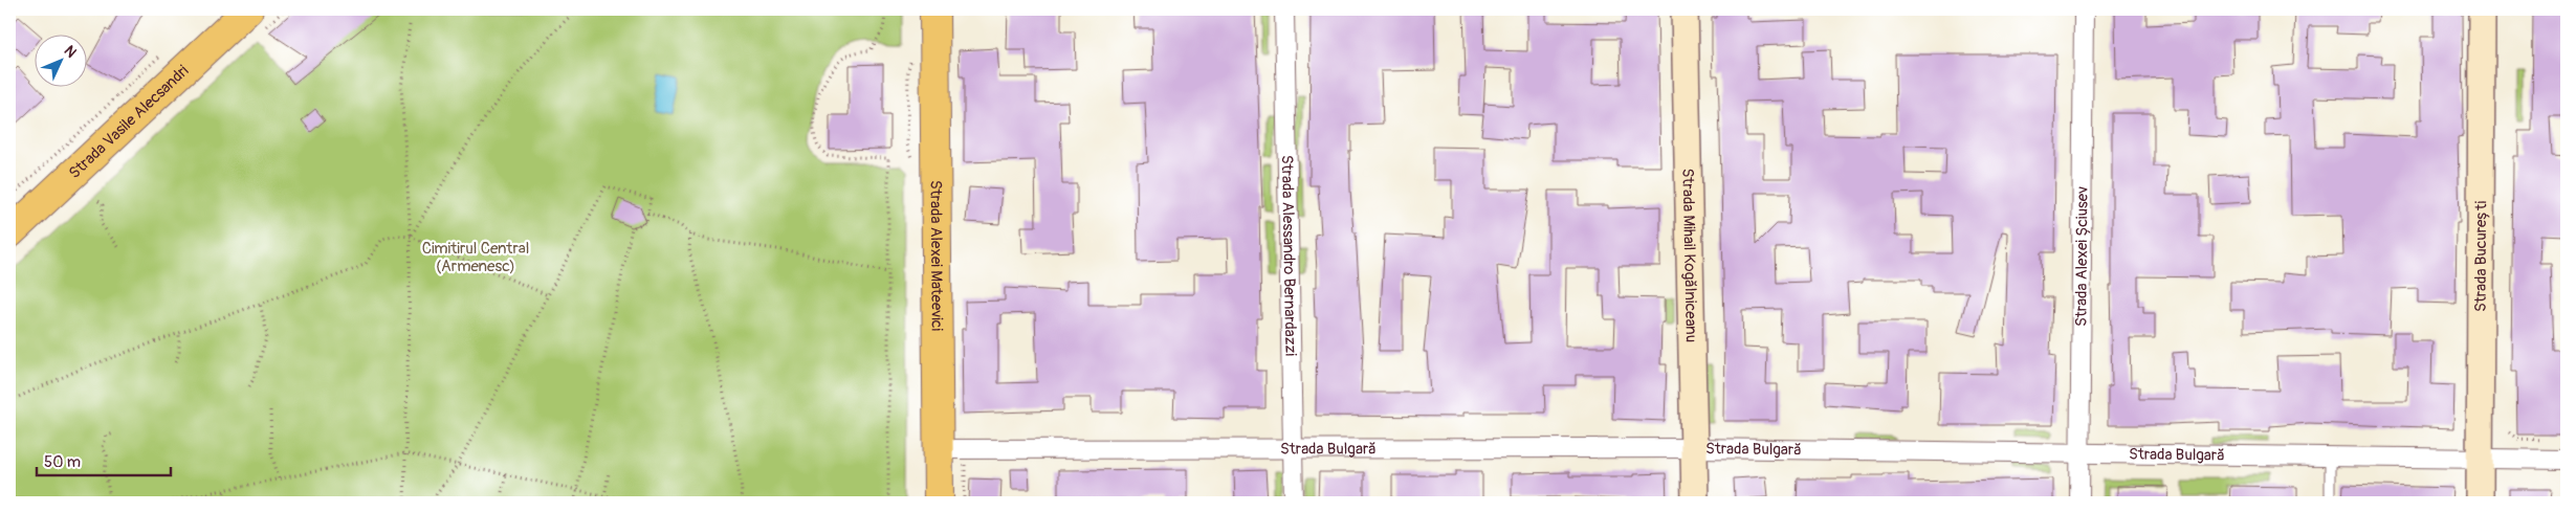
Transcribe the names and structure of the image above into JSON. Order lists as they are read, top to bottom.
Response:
{
  "streets": {
    "main road": [
      "Strada Vasile Alecsandri",
      "Strada Alexei Mateevici",
      "Strada Mihail Kogălniceanu",
      "Strada București"
    ],
    "street": ["Strada Alessandro Bernardazzi", "Strada Alexei Șciusev", "Strada Bulgară"]
  },
  "crossings": [
    ["Strada Alexei Mateevici", "Strada Bulgară"],
    ["Strada Alessandro Bernardazzi", "Strada Bulgară"],
    ["Strada Mihail Kogălniceanu", "Strada Bulgară"],
    ["Strada Alexei Șciusev", "Strada Bulgară"],
    ["Strada București", "Strada Bulgară"]
  ],
  "parks": ["Cimitirul Central (Armenesc)"],
  "scale_bar": "50 m",
  "north": "top right"
}
